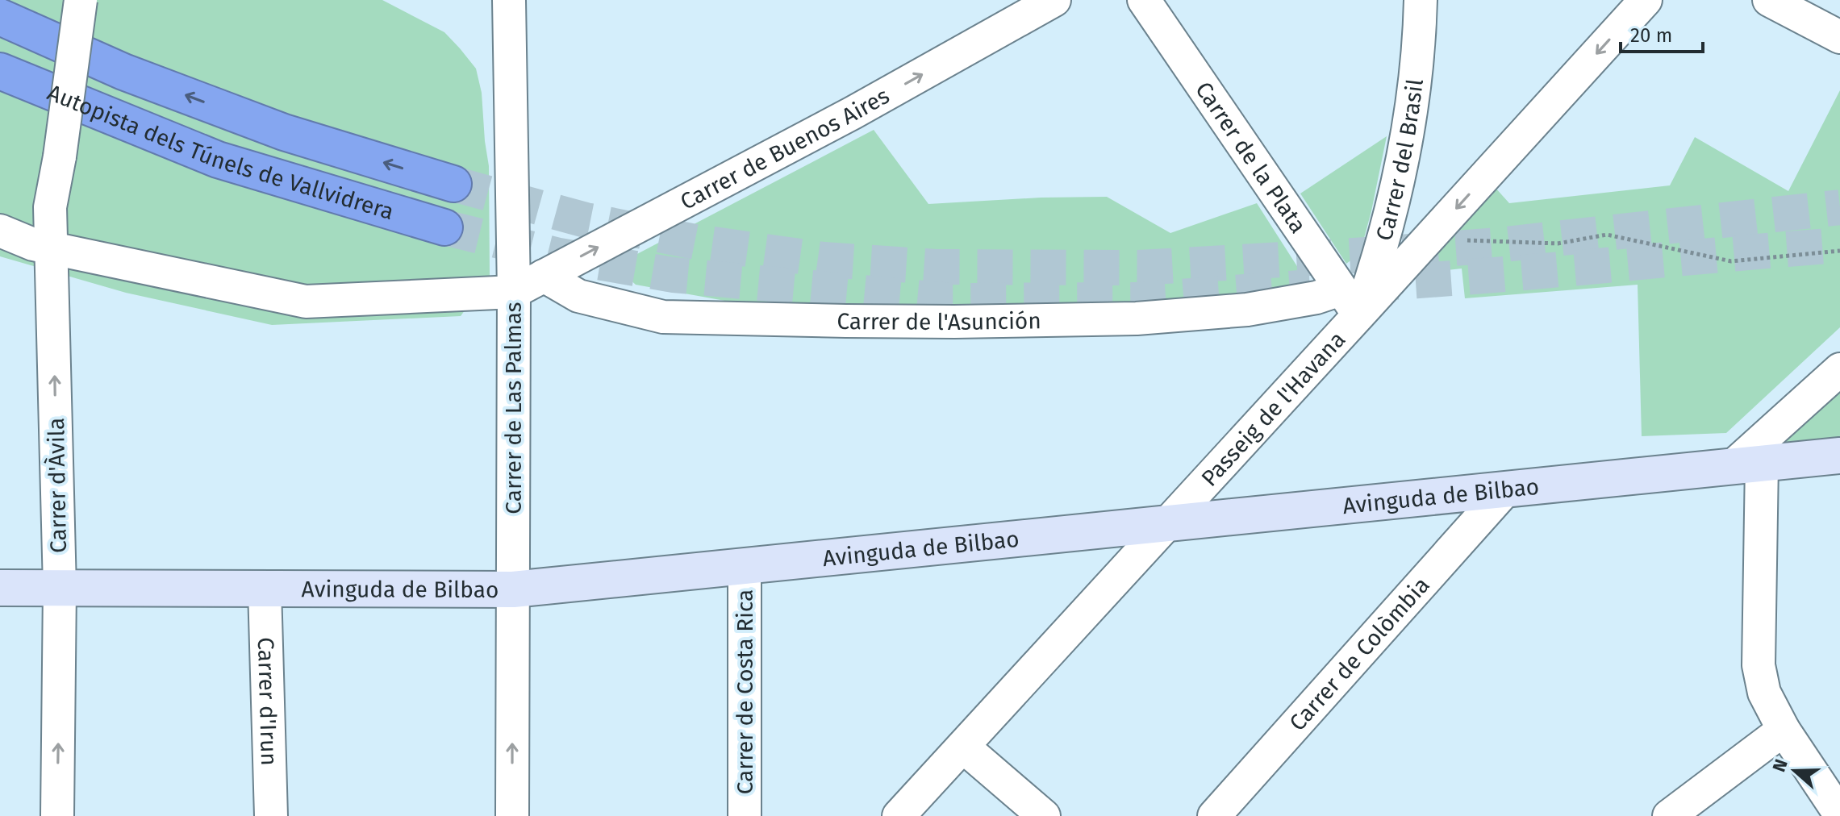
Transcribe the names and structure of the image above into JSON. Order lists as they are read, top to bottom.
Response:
{
  "streets": {
    "highway": ["Autopista dels Túnels de Vallvidrera"],
    "street": [
      "Carrer de Buenos Aires",
      "Carrer de la Plata",
      "Carrer del Brasil",
      "Carrer de l'Asunción",
      "Carrer de Las Palmas",
      "Passeig de l'Havana",
      "Carrer d'Àvila",
      "Avinguda de Bilbao",
      "Carrer de Colòmbia",
      "Carrer de Costa Rica",
      "Carrer d'Irun"
    ]
  },
  "crossings": [
    ["Carrer de Buenos Aires", "Carrer de l'Asunción"],
    ["Carrer de Buenos Aires", "Carrer de Las Palmas"],
    ["Carrer de la Plata", "Carrer del Brasil"],
    ["Carrer de la Plata", "Carrer de l'Asunción"],
    ["Carrer de la Plata", "Passeig de l'Havana"],
    ["Carrer del Brasil", "Passeig de l'Havana"],
    ["Carrer de Las Palmas", "Avinguda de Bilbao"],
    ["Passeig de l'Havana", "Avinguda de Bilbao"],
    ["Carrer d'Àvila", "Avinguda de Bilbao"],
    ["Avinguda de Bilbao", "Carrer de Colòmbia"],
    ["Avinguda de Bilbao", "Carrer de Costa Rica"],
    ["Avinguda de Bilbao", "Carrer d'Irun"]
  ],
  "one_way": ["Carrer de Buenos Aires", "Carrer d'Àvila"],
  "scale_bar": "20 m",
  "north": "left"
}
